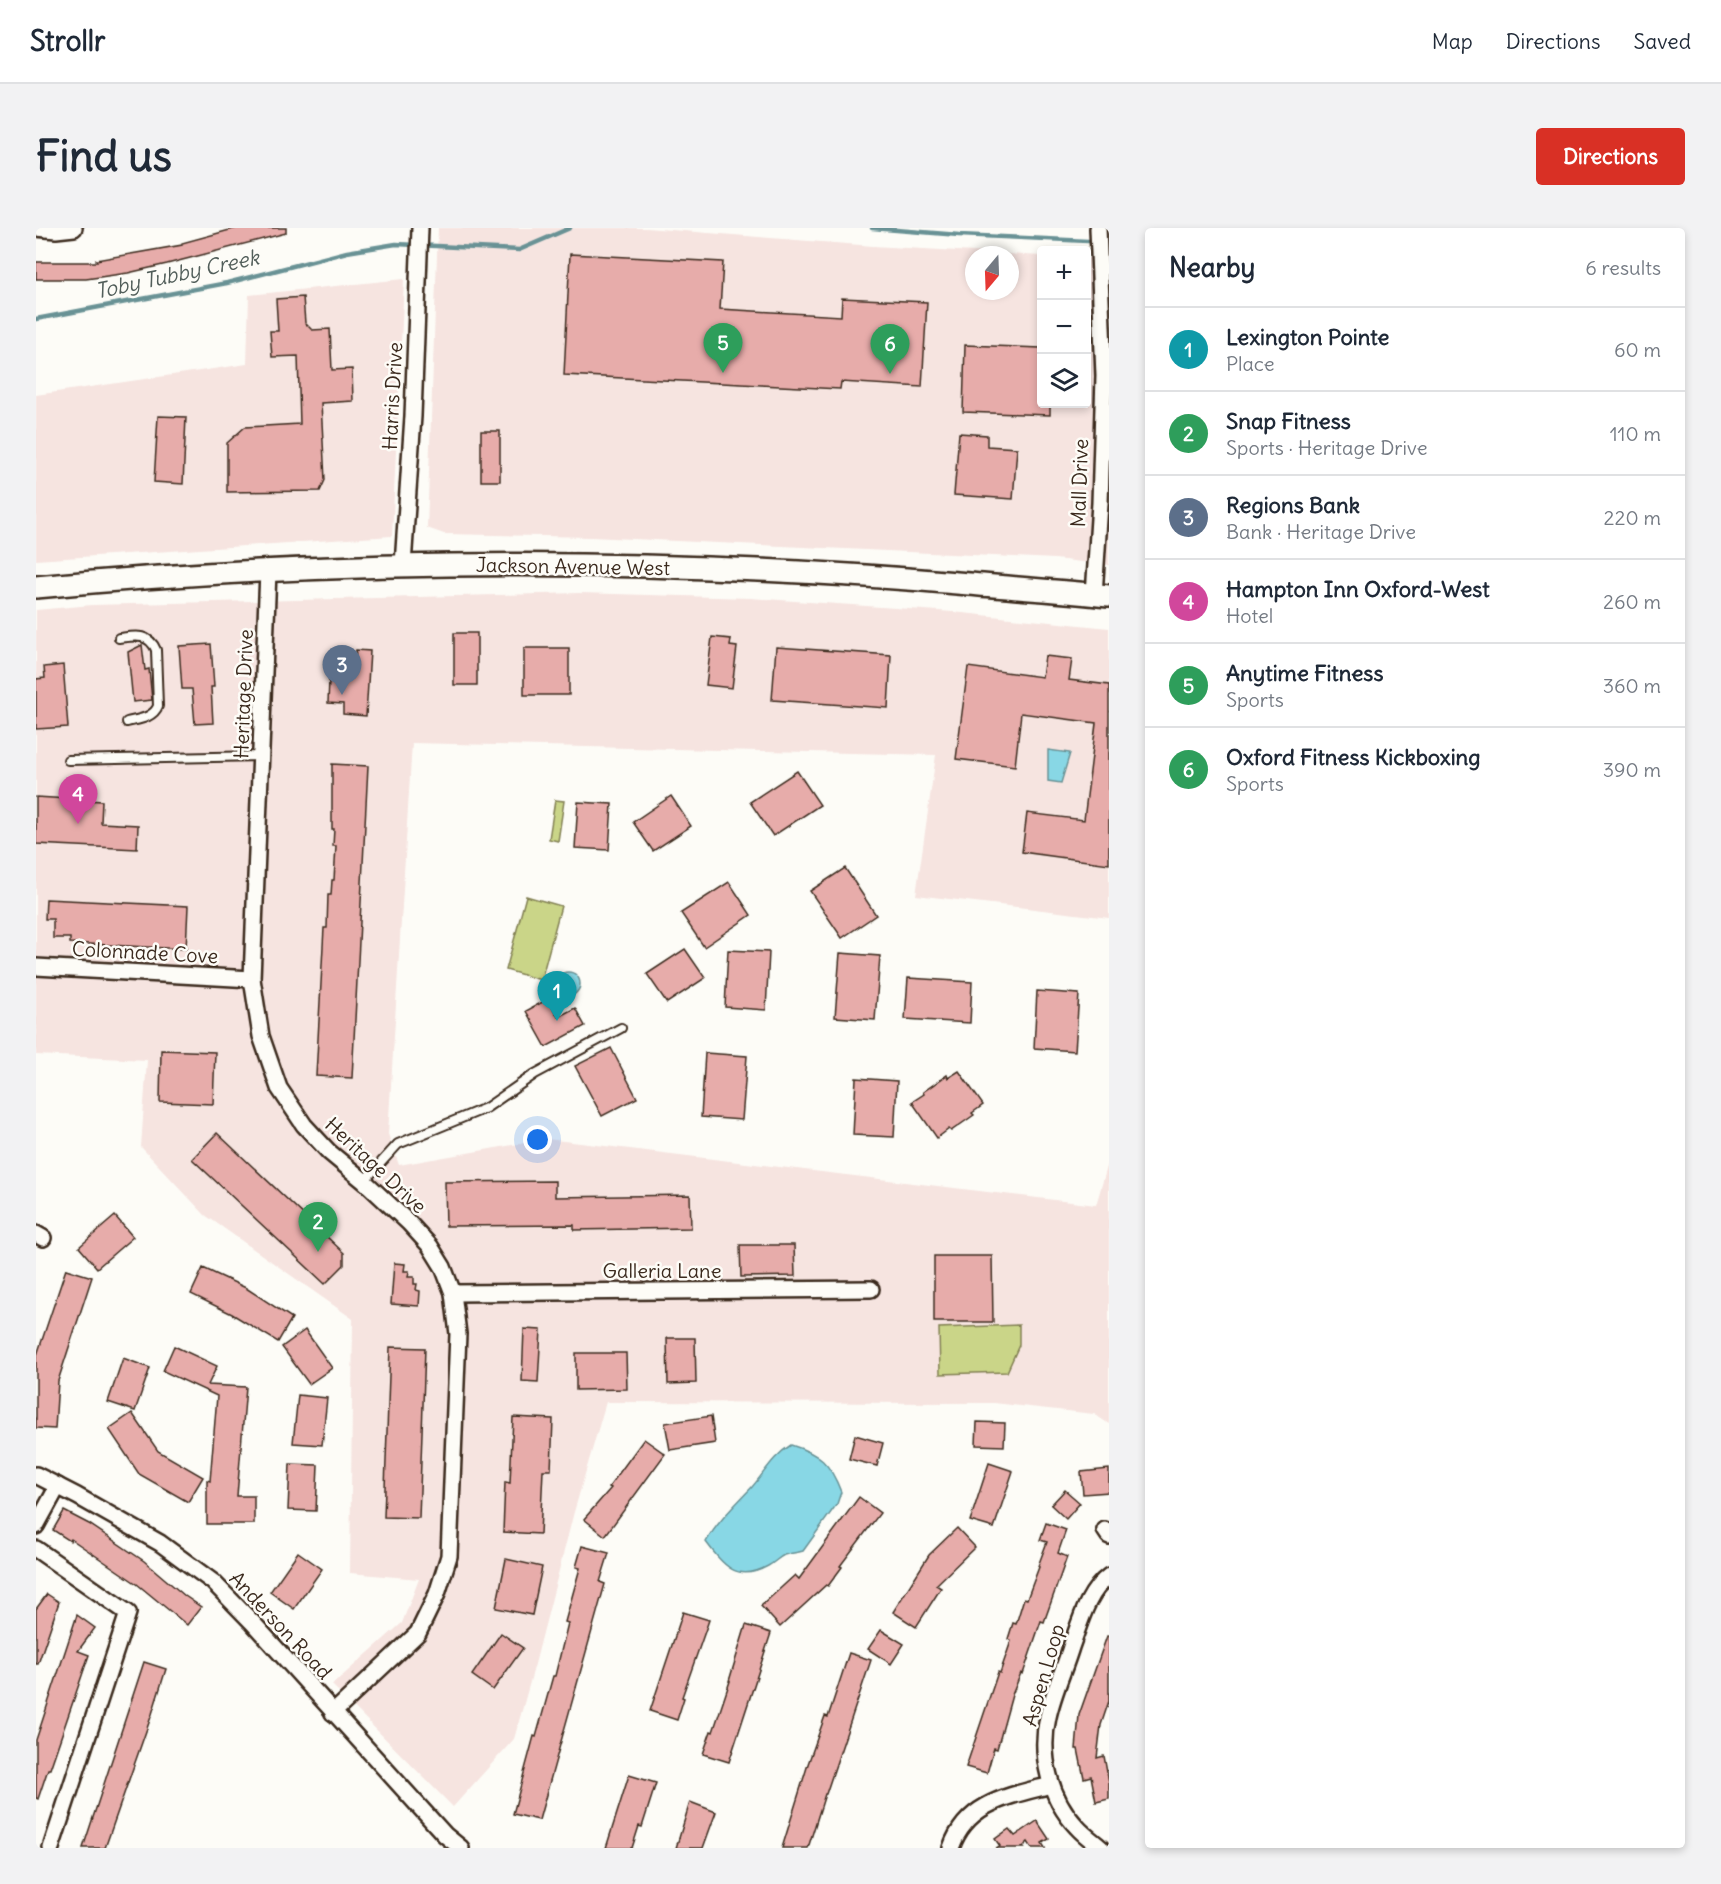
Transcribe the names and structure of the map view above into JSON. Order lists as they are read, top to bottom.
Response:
{
  "streets": {
    "main road": ["Jackson Avenue West"],
    "street": [
      "Harris Drive",
      "Mall Drive",
      "Heritage Drive",
      "Colonnade Cove",
      "Galleria Lane",
      "Anderson Road",
      "Aspen Loop"
    ]
  },
  "crossings": [
    ["Harris Drive", "Jackson Avenue West"],
    ["Mall Drive", "Jackson Avenue West"],
    ["Jackson Avenue West", "Heritage Drive"],
    ["Heritage Drive", "Colonnade Cove"],
    ["Heritage Drive", "Galleria Lane"],
    ["Heritage Drive", "Anderson Road"]
  ],
  "water": ["Toby Tubby Creek"],
  "north": "bottom",
  "page": {
    "header": "Strollr",
    "nav": ["Map", "Directions", "Saved"],
    "buttons": "Directions",
    "title": "Find us",
    "heading": ["Nearby", "6 results"],
    "map_buttons": ["+", "−"],
    "list": [
      {
        "mark": "1",
        "name": "Lexington Pointe",
        "note": "Place",
        "value": "60 m"
      },
      {
        "mark": "2",
        "name": "Snap Fitness",
        "note": "Sports · Heritage Drive",
        "value": "110 m"
      },
      {
        "mark": "3",
        "name": "Regions Bank",
        "note": "Bank · Heritage Drive",
        "value": "220 m"
      },
      {
        "mark": "4",
        "name": "Hampton Inn Oxford-West",
        "note": "Hotel",
        "value": "260 m"
      },
      {
        "mark": "5",
        "name": "Anytime Fitness",
        "note": "Sports",
        "value": "360 m"
      },
      {
        "mark": "6",
        "name": "Oxford Fitness Kickboxing",
        "note": "Sports",
        "value": "390 m"
      }
    ],
    "pins": [
      "5",
      "6",
      "3",
      "4",
      "1",
      "2"
    ]
  }
}
